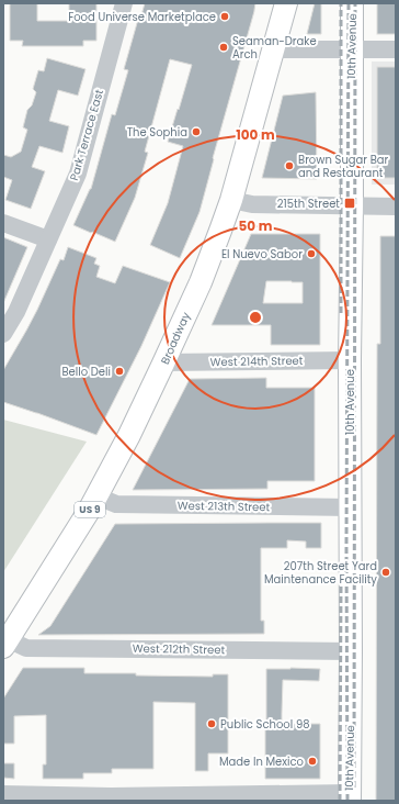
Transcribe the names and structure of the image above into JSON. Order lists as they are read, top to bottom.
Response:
{
  "streets": {
    "main road": ["10th Avenue", "Broadway", "US 9"],
    "street": [
      "Park Terrace East",
      "West 214th Street",
      "West 213th Street",
      "West 212th Street"
    ]
  },
  "crossings": [
    ["10th Avenue", "West 214th Street"],
    ["10th Avenue", "West 213th Street"],
    ["10th Avenue", "West 212th Street"],
    ["Broadway", "West 214th Street"],
    ["Broadway", "West 213th Street"],
    ["Broadway", "West 212th Street"]
  ],
  "places": {
    "other": [
      "Food Universe Marketplace",
      "Seaman-Drake Arch",
      "The Sophia",
      "Brown Sugar Bar and Restaurant",
      "El Nuevo Sabor",
      "Bello Deli",
      "207th Street Yard Maintenance Facility",
      "Public School 98",
      "Made In Mexico"
    ],
    "transit": ["215th Street"]
  },
  "rings": ["100 m", "50 m"]
}
